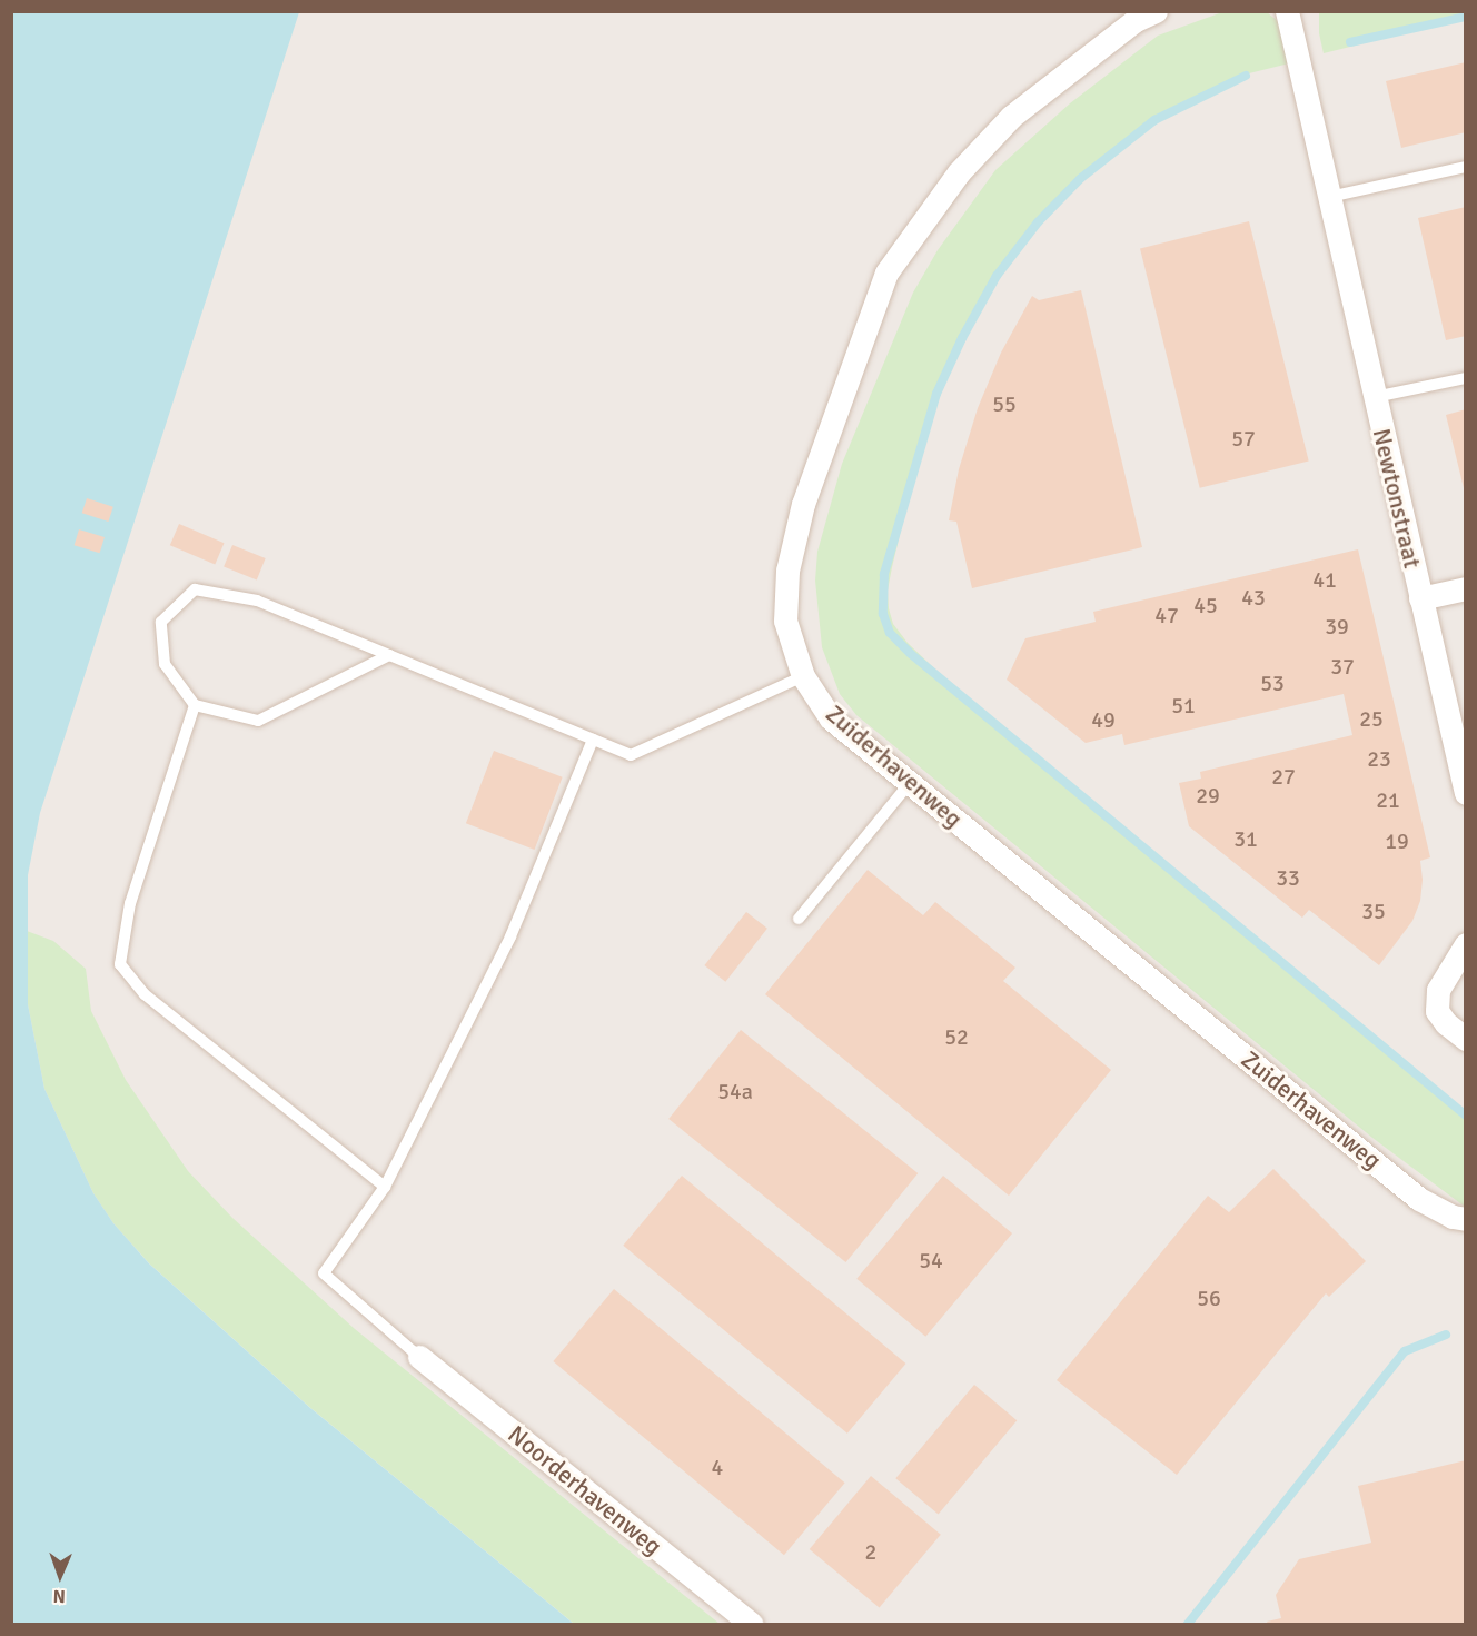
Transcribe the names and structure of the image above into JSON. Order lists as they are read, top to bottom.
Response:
{
  "streets": {
    "street": ["Newtonstraat", "Zuiderhavenweg", "Noorderhavenweg"]
  },
  "house_numbers": [
    "55",
    "57",
    "41",
    "43",
    "45",
    "47",
    "39",
    "37",
    "53",
    "51",
    "25",
    "49",
    "23",
    "27",
    "29",
    "21",
    "31",
    "19",
    "33",
    "35",
    "52",
    "54a",
    "54",
    "56",
    "4",
    "2"
  ],
  "north": "bottom"
}
